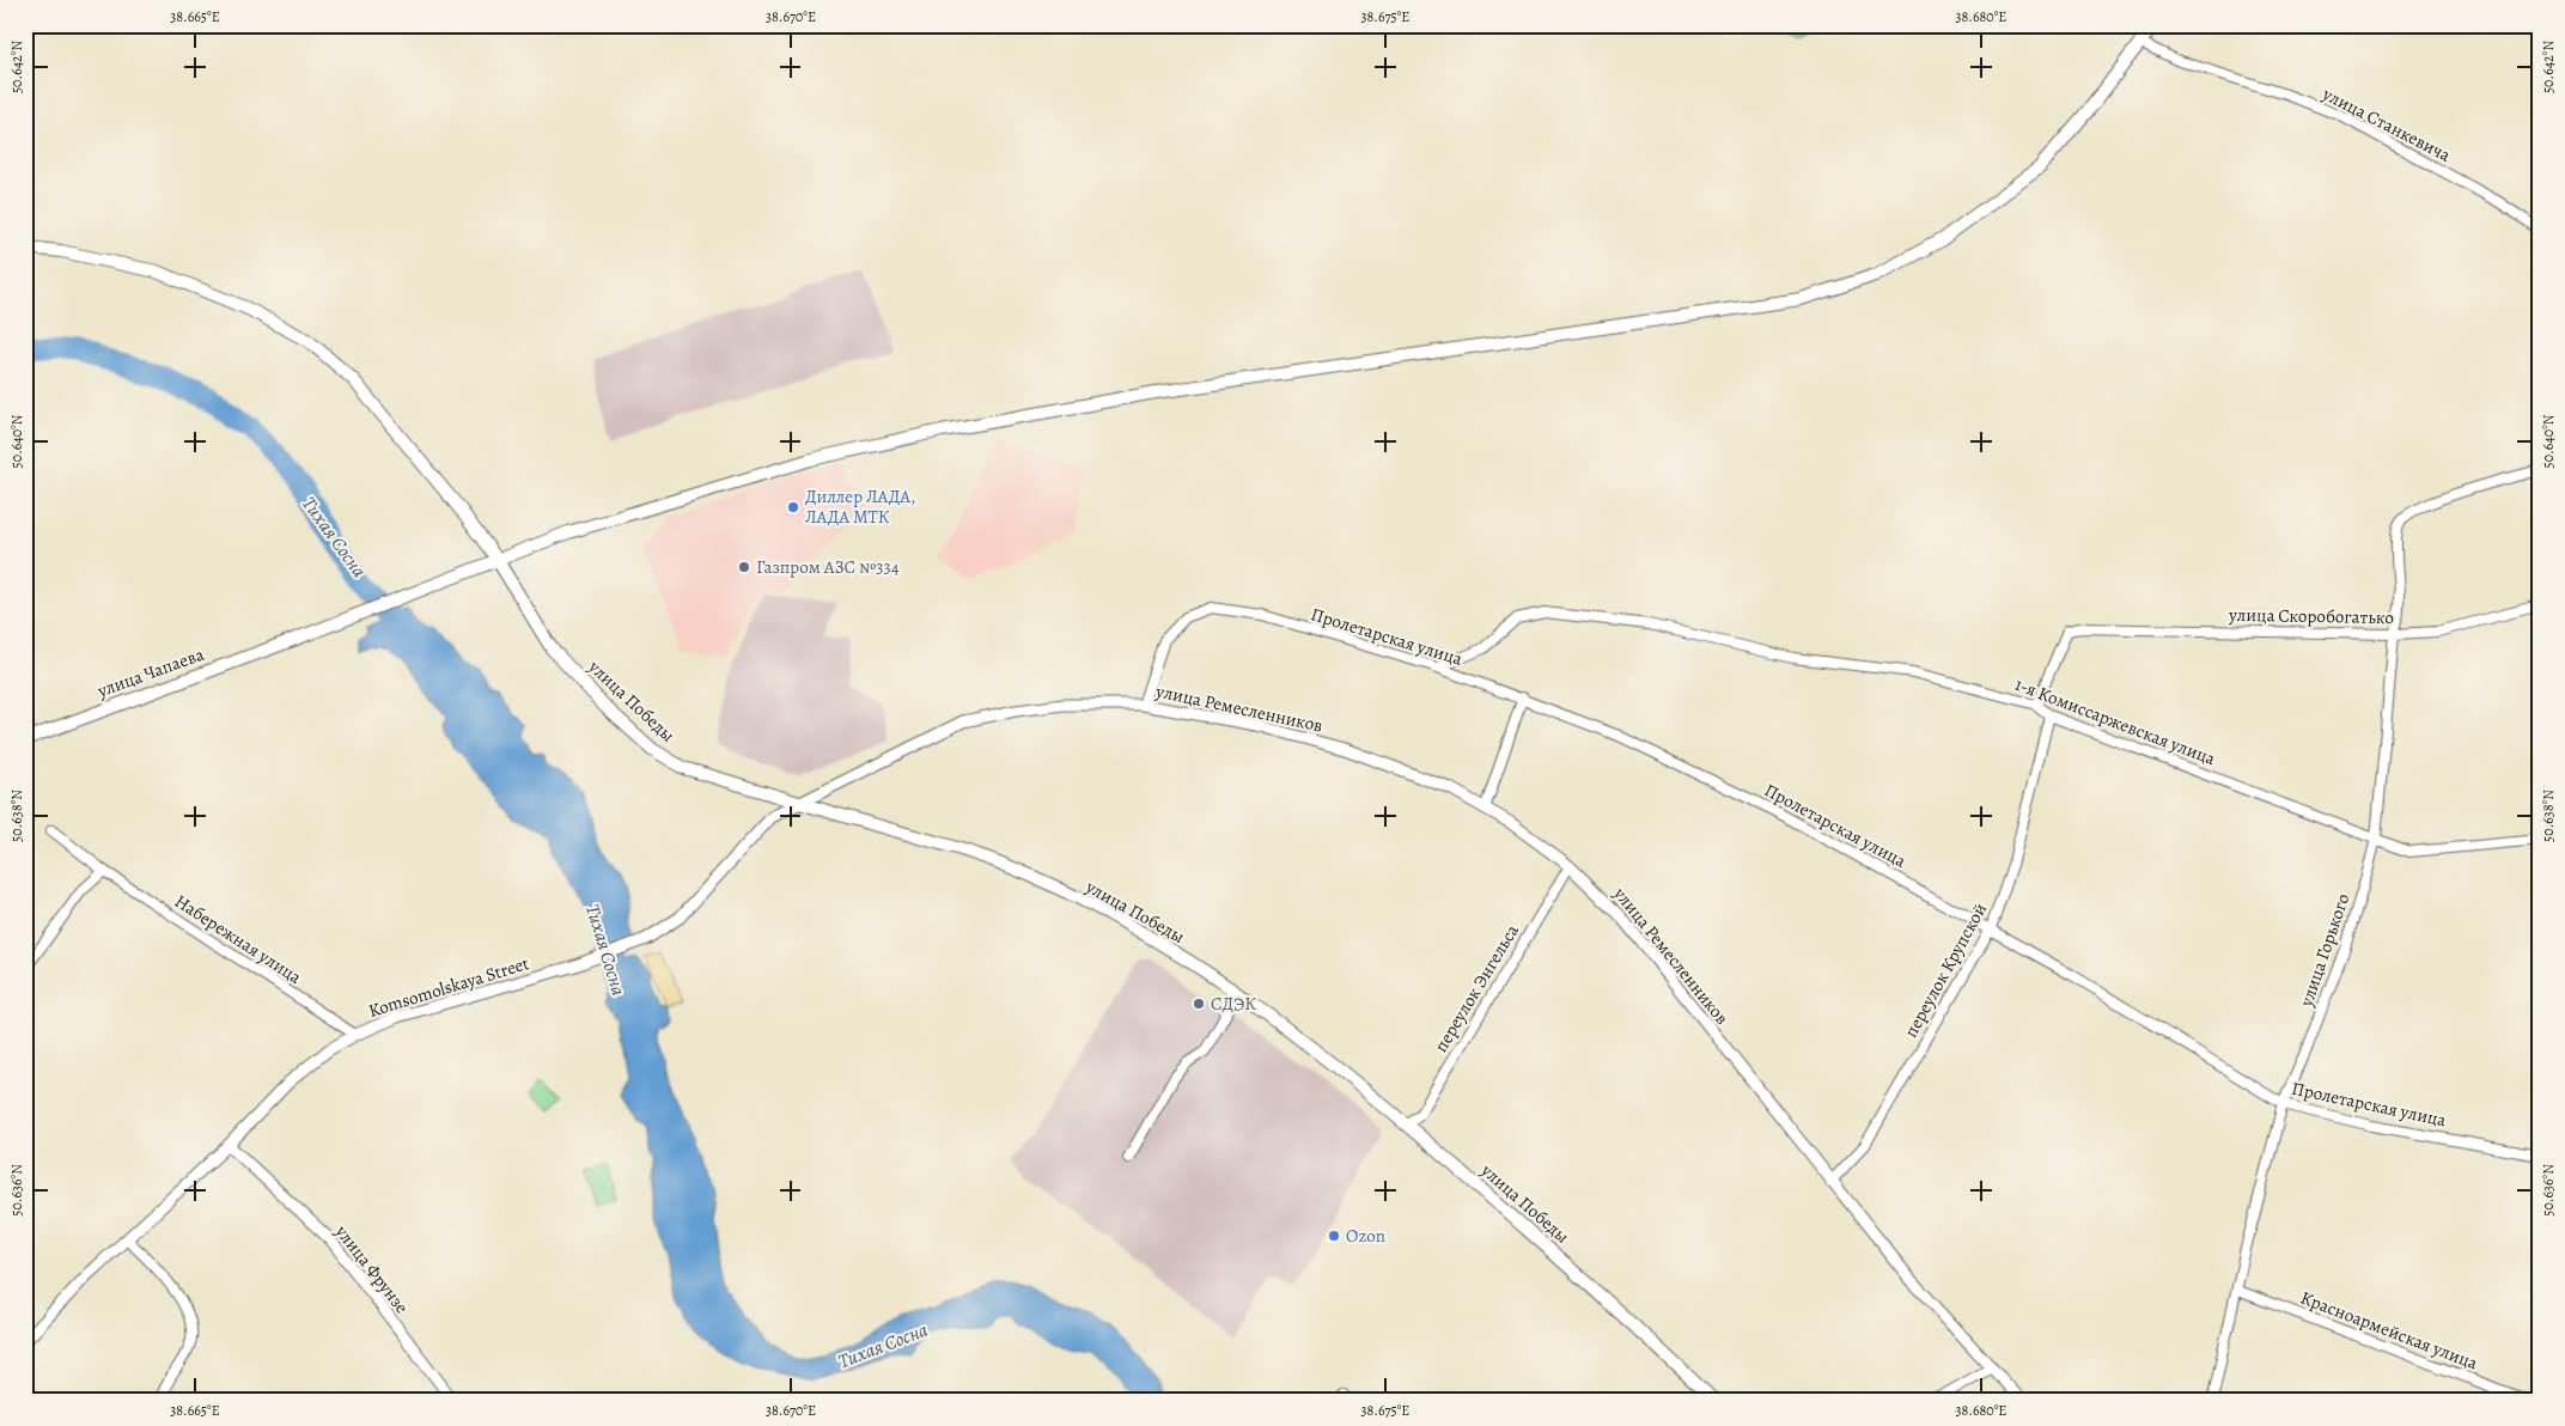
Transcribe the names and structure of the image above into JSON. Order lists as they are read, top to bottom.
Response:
{
  "streets": {
    "main road": ["улица Чапаева", "улица Победы"],
    "street": [
      "улица Станкевича",
      "улица Скоробогатько",
      "Пролетарская улица",
      "улица Ремесленников",
      "1-я Комиссаржевская улица",
      "Набережная улица",
      "улица Горького",
      "переулок Крупской",
      "Komsomolskaya Street",
      "переулок Энгельса",
      "улица Фрунзе",
      "Красноармейская улица"
    ]
  },
  "crossings": [
    ["улица Станкевича", "улица Чапаева"],
    ["улица Скоробогатько", "1-я Комиссаржевская улица"],
    ["улица Скоробогатько", "улица Горького"],
    ["Пролетарская улица", "улица Ремесленников"],
    ["Пролетарская улица", "1-я Комиссаржевская улица"],
    ["Пролетарская улица", "улица Горького"],
    ["Пролетарская улица", "переулок Крупской"],
    ["улица Чапаева", "улица Победы"],
    ["улица Победы", "улица Ремесленников"],
    ["улица Победы", "Komsomolskaya Street"],
    ["улица Победы", "переулок Энгельса"],
    ["улица Ремесленников", "переулок Крупской"],
    ["улица Ремесленников", "Komsomolskaya Street"],
    ["улица Ремесленников", "переулок Энгельса"],
    ["1-я Комиссаржевская улица", "улица Горького"],
    ["1-я Комиссаржевская улица", "переулок Крупской"],
    ["Набережная улица", "Komsomolskaya Street"],
    ["улица Горького", "Красноармейская улица"],
    ["Komsomolskaya Street", "улица Фрунзе"]
  ],
  "water": ["Тихая Сосна"],
  "places": [
    "Диллер ЛАДА, ЛАДА МТК",
    "Газпром АЗС №334",
    "СДЭК",
    "Ozon"
  ],
  "coordinates": [
    "38.665°E",
    "38.670°E",
    "38.675°E",
    "38.680°E",
    "50.642°N",
    "50.640°N",
    "50.638°N",
    "50.636°N"
  ]
}
